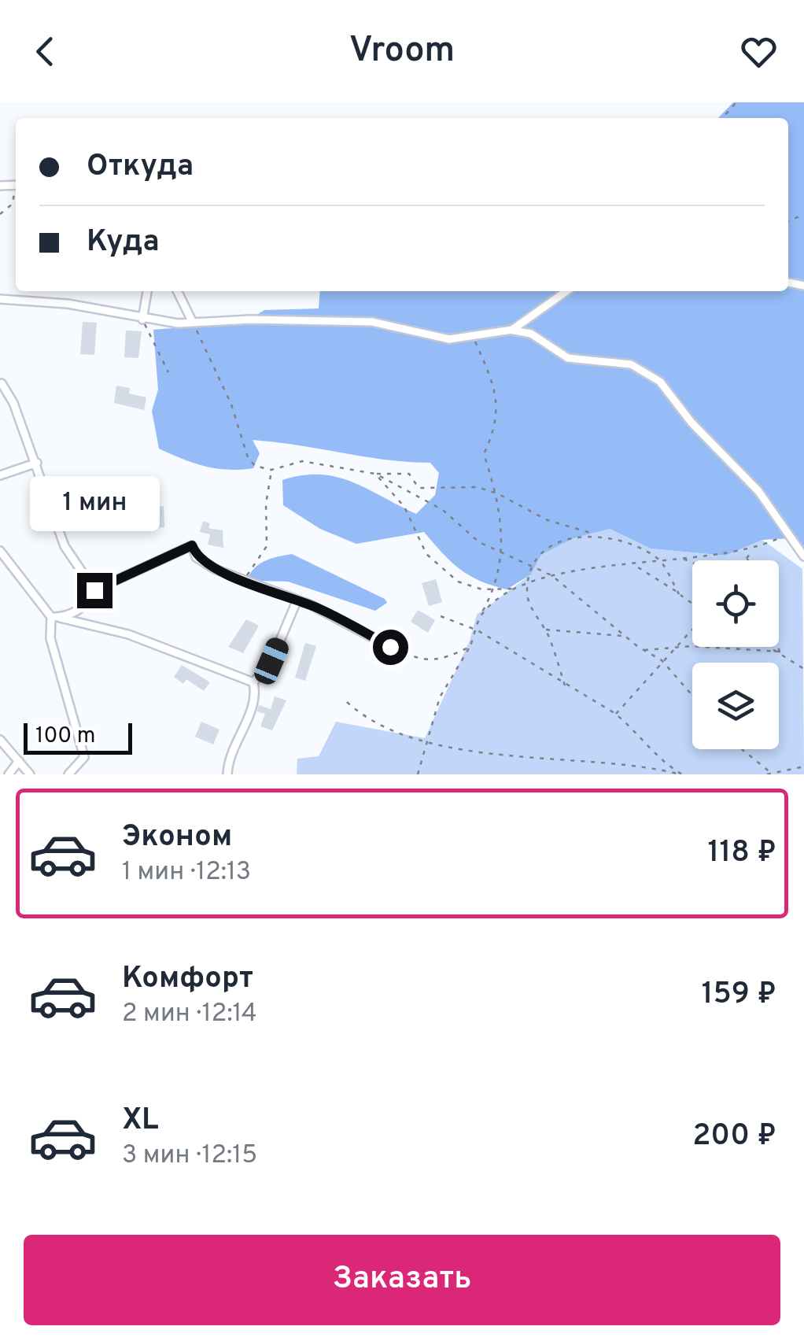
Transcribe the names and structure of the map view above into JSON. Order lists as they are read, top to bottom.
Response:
{
  "scale_bar": "100 m",
  "page": {
    "header": "Vroom",
    "banner": ["Откуда", "Куда"],
    "bubble": "1 мин",
    "scale": "100 m",
    "list": [
      {
        "name": "Эконом",
        "note": "1 мин · 12:13",
        "value": "118 ₽"
      },
      {
        "name": "Комфорт",
        "note": "2 мин · 12:14",
        "value": "159 ₽"
      },
      {
        "name": "XL",
        "note": "3 мин · 12:15",
        "value": "200 ₽"
      }
    ],
    "buttons": "Заказать"
  }
}
